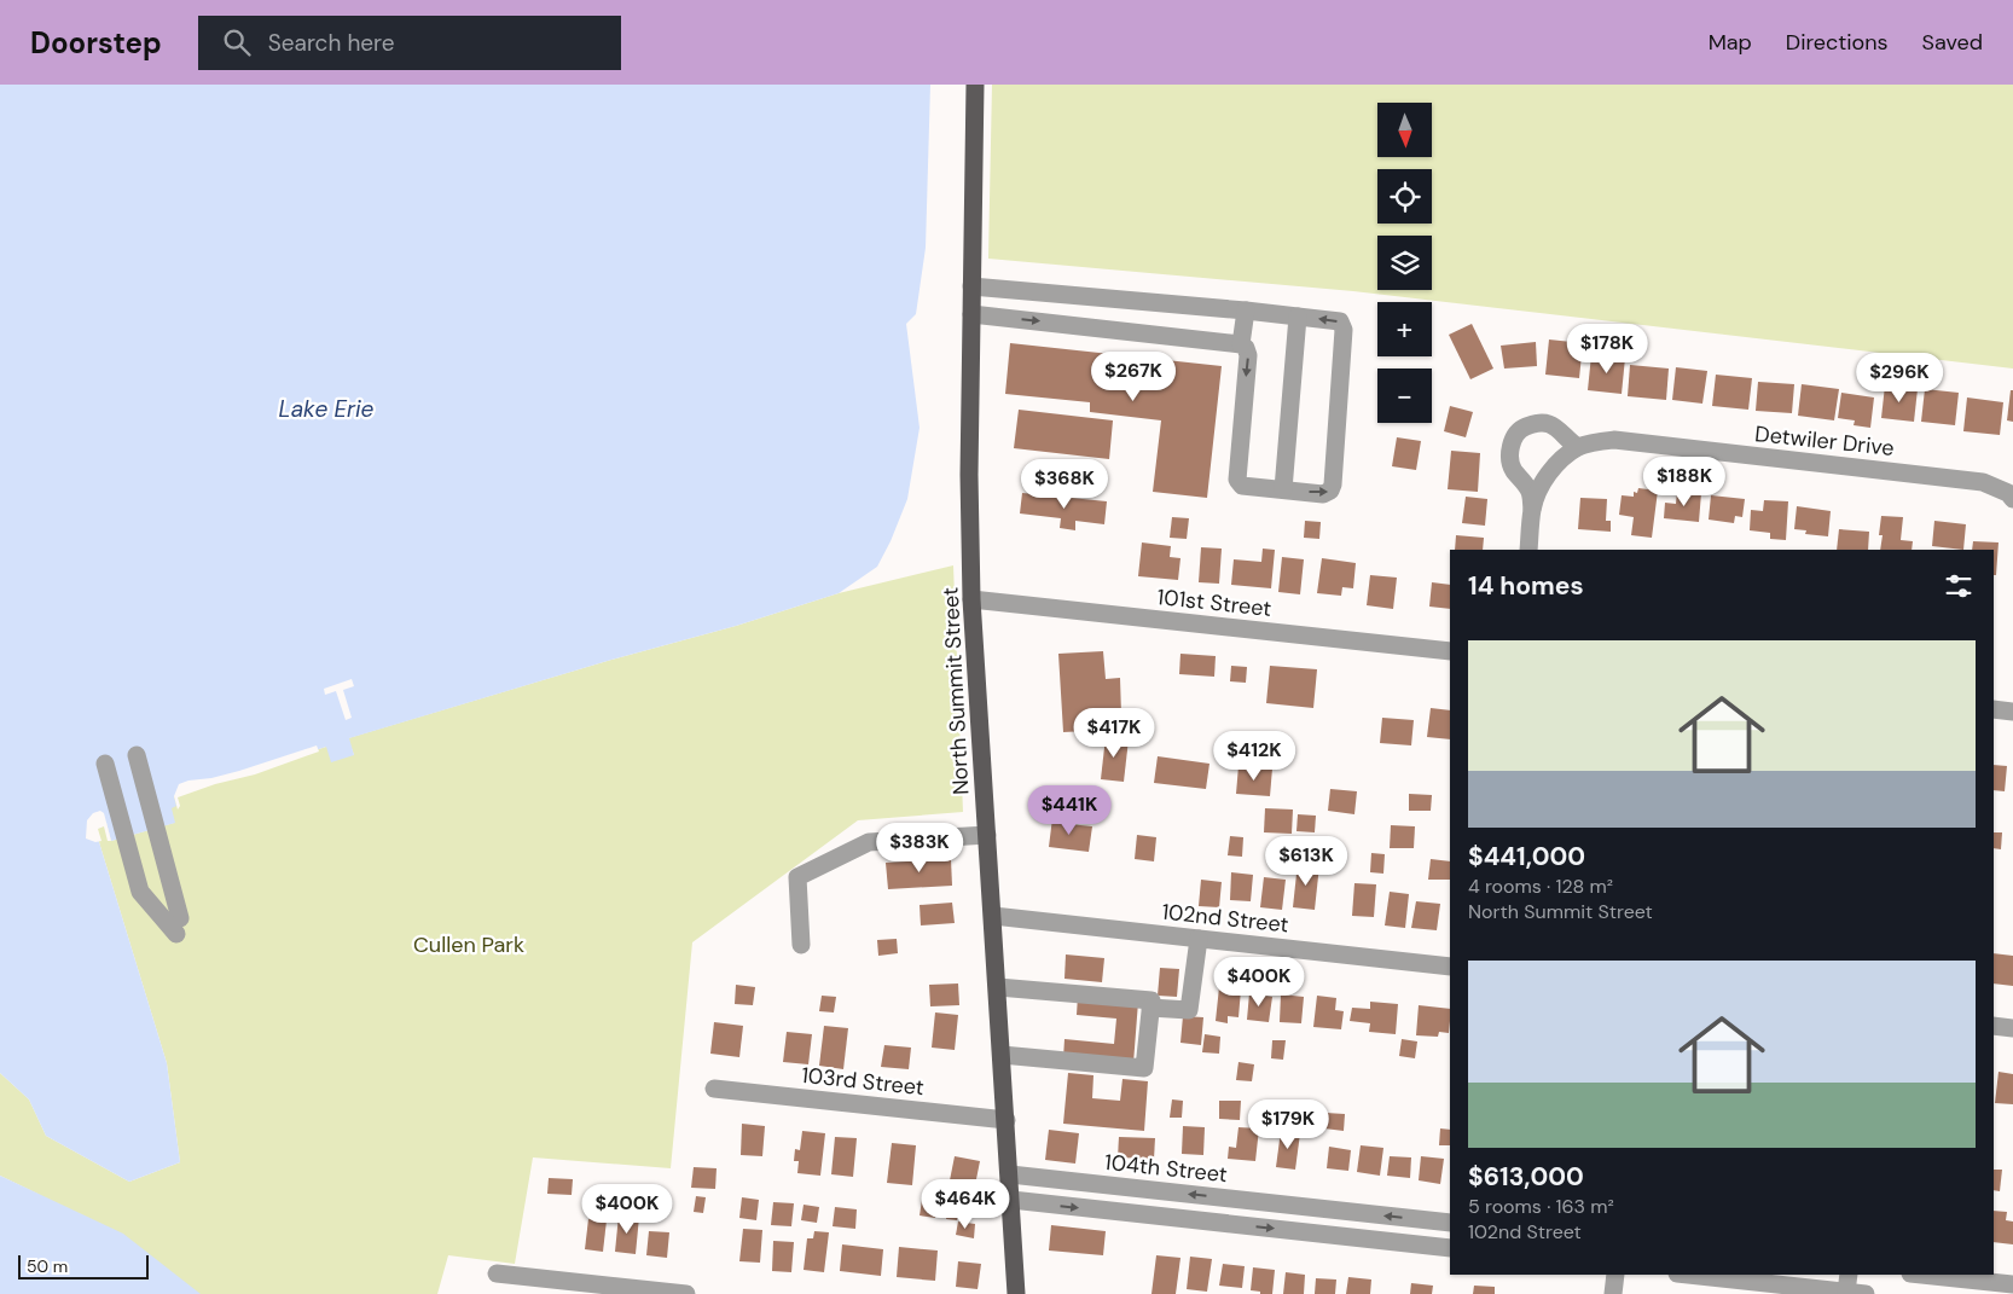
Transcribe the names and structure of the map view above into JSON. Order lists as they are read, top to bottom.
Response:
{
  "streets": {
    "main road": ["North Summit Street"],
    "street": [
      "Detwiler Drive",
      "101st Street",
      "102nd Street",
      "103rd Street",
      "104th Street"
    ]
  },
  "crossings": [
    ["101st Street", "North Summit Street"],
    ["North Summit Street", "102nd Street"],
    ["North Summit Street", "103rd Street"],
    ["North Summit Street", "104th Street"]
  ],
  "water": ["Lake Erie"],
  "parks": ["Cullen Park"],
  "scale_bar": "50 m",
  "north": "bottom",
  "page": {
    "header": "Doorstep",
    "search": "Search here",
    "nav": ["Map", "Directions", "Saved"],
    "map_buttons": ["+", "−"],
    "price": [
      "$178K",
      "$267K",
      "$296K",
      "$188K",
      "$368K",
      "$417K",
      "$412K",
      "$441K",
      "$383K",
      "$613K",
      "$400K",
      "$179K",
      "$464K",
      "$400K"
    ],
    "heading": "14 homes",
    "list": [
      {
        "name": "$441,000",
        "note": "4 rooms · 128 m² · North Summit Street"
      },
      {
        "name": "$613,000",
        "note": "5 rooms · 163 m² · 102nd Street"
      }
    ],
    "scale": "50 m"
  }
}
